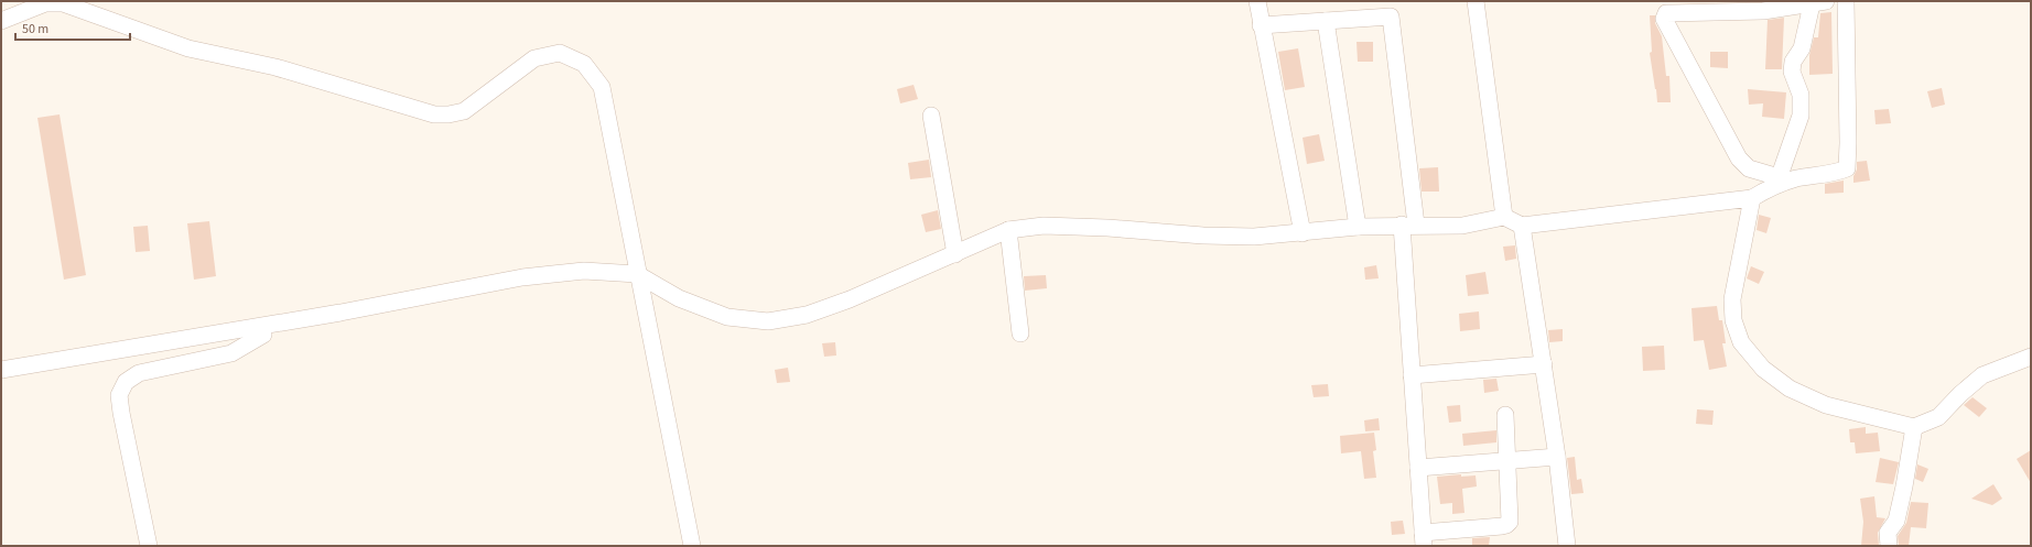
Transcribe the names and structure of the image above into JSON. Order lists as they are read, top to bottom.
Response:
{
  "scale_bar": "50 m"
}
